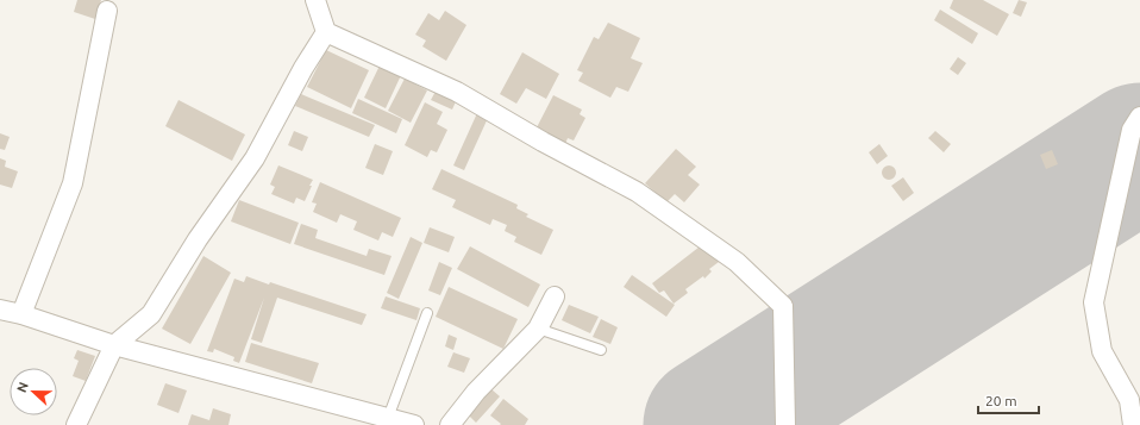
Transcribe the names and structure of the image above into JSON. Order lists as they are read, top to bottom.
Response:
{
  "scale_bar": "20 m",
  "north": "left"
}
